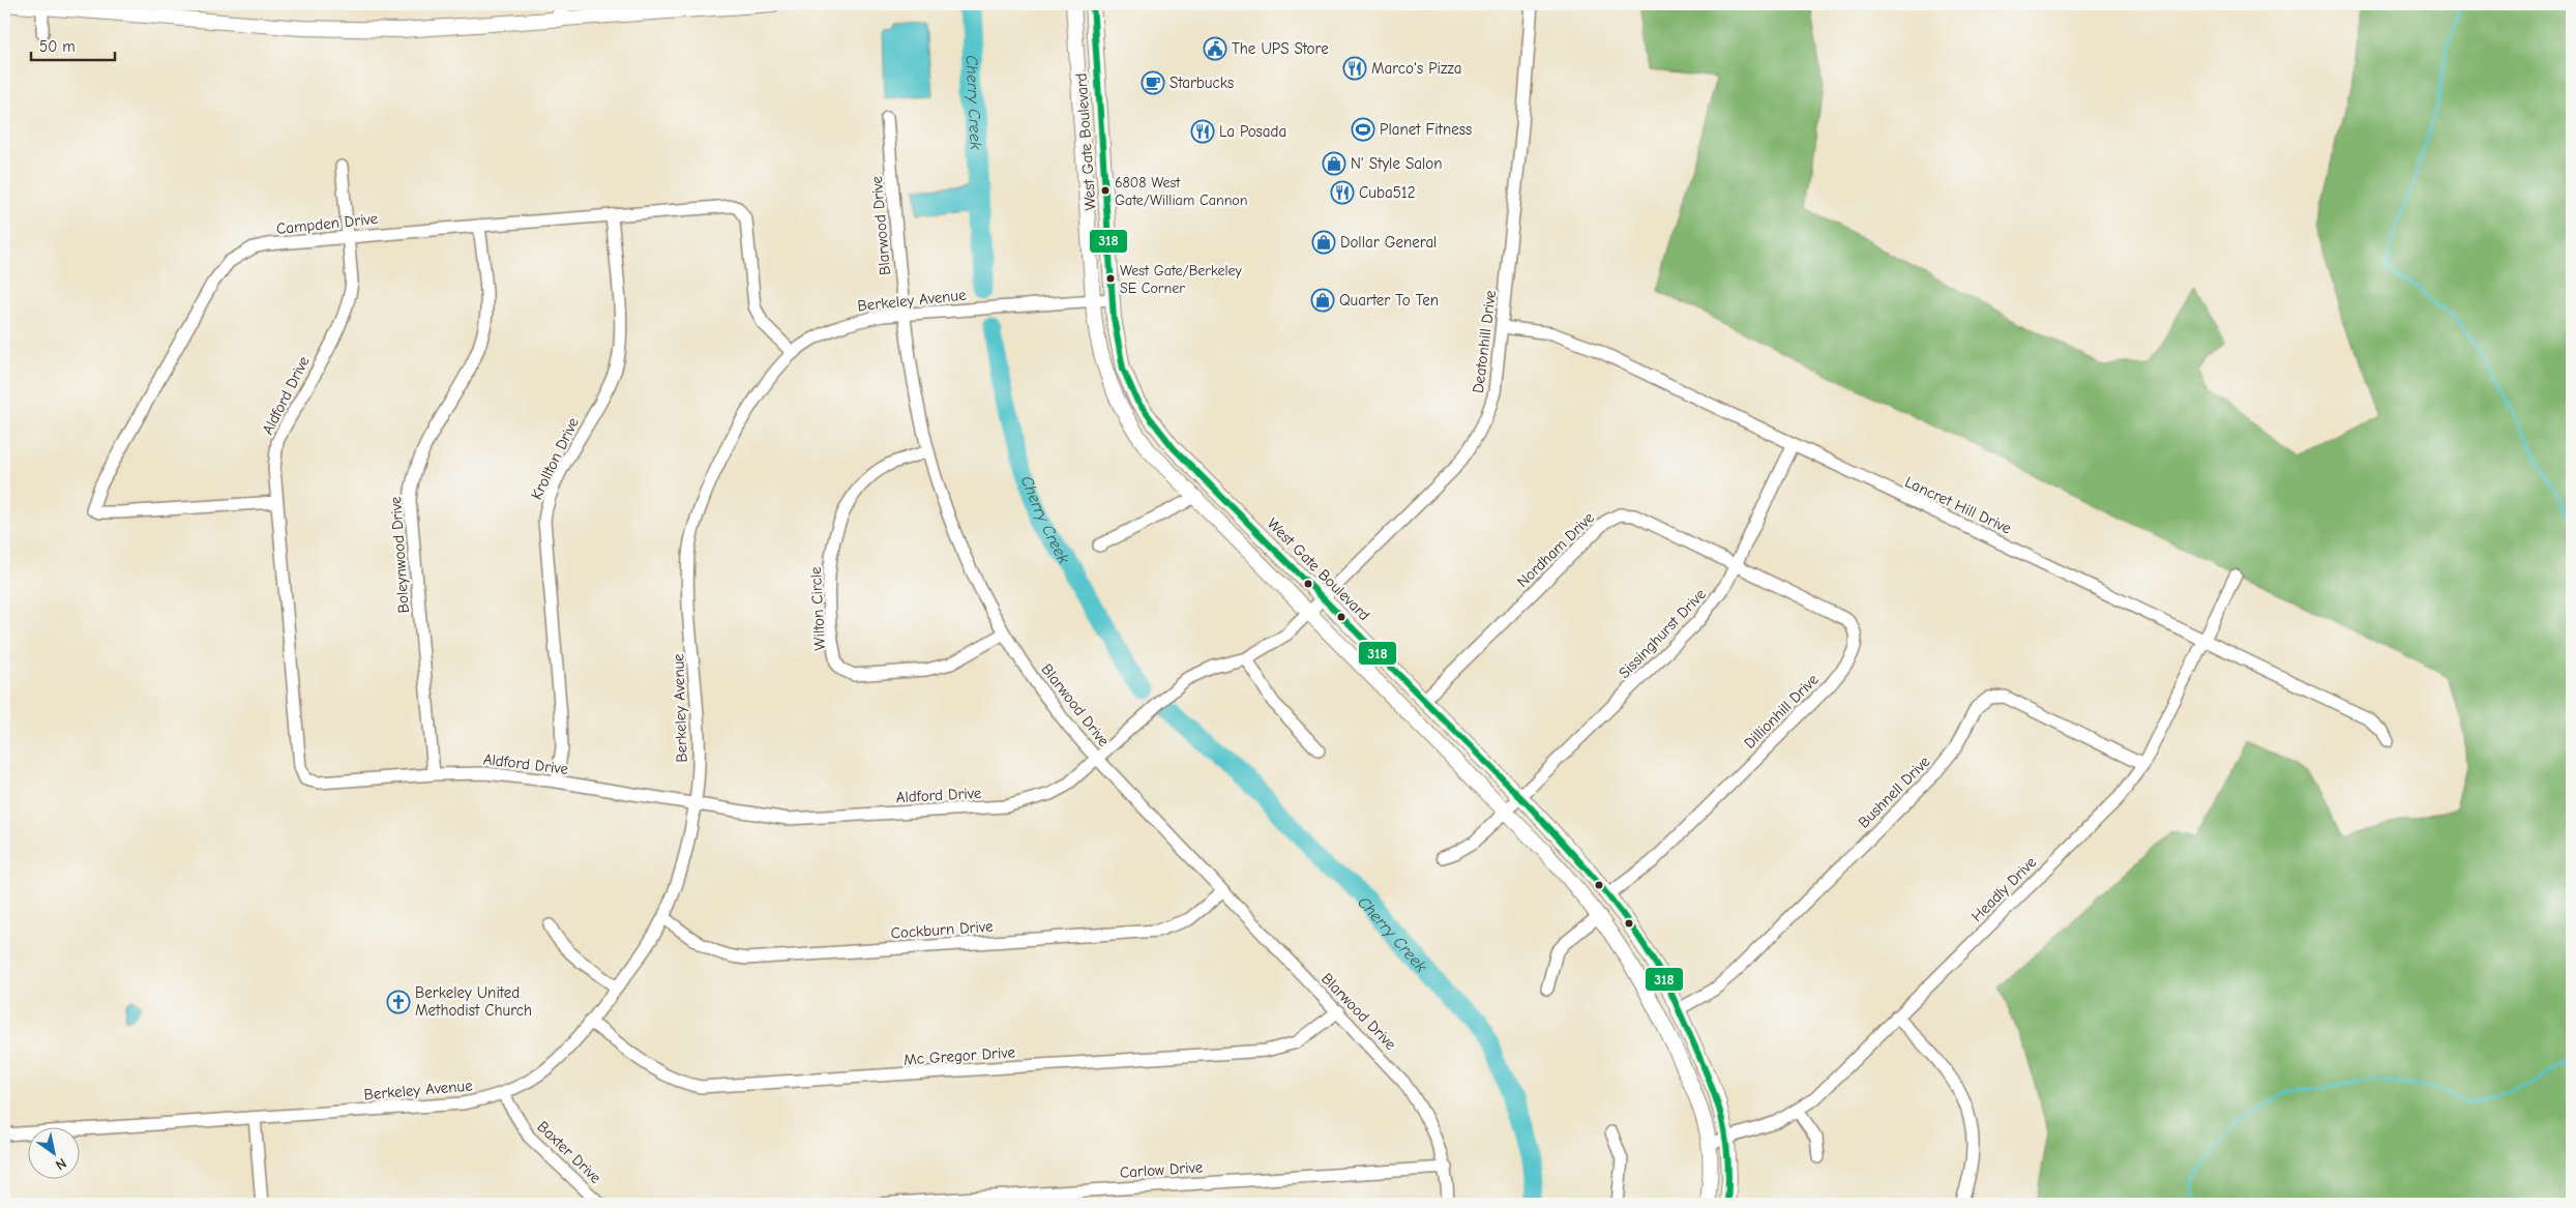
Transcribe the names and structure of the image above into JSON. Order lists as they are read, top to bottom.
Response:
{
  "streets": {
    "main road": ["West Gate Boulevard"],
    "street": [
      "Campden Drive",
      "Blarwood Drive",
      "Berkeley Avenue",
      "Deatonhill Drive",
      "Aldford Drive",
      "Krollton Drive",
      "Lancret Hill Drive",
      "Nordham Drive",
      "Boleynwood Drive",
      "Wilton Circle",
      "Sissinghurst Drive",
      "Dillionhill Drive",
      "Bushnell Drive",
      "Headly Drive",
      "Cockburn Drive",
      "Mc Gregor Drive",
      "Baxter Drive",
      "Carlow Drive"
    ]
  },
  "crossings": [
    ["West Gate Boulevard", "Berkeley Avenue"],
    ["West Gate Boulevard", "Deatonhill Drive"],
    ["West Gate Boulevard", "Aldford Drive"],
    ["West Gate Boulevard", "Nordham Drive"],
    ["West Gate Boulevard", "Sissinghurst Drive"],
    ["West Gate Boulevard", "Dillionhill Drive"],
    ["West Gate Boulevard", "Bushnell Drive"],
    ["West Gate Boulevard", "Headly Drive"],
    ["Campden Drive", "Berkeley Avenue"],
    ["Campden Drive", "Aldford Drive"],
    ["Campden Drive", "Krollton Drive"],
    ["Campden Drive", "Boleynwood Drive"],
    ["Blarwood Drive", "Berkeley Avenue"],
    ["Blarwood Drive", "Aldford Drive"],
    ["Blarwood Drive", "Wilton Circle"],
    ["Blarwood Drive", "Cockburn Drive"],
    ["Blarwood Drive", "Mc Gregor Drive"],
    ["Blarwood Drive", "Carlow Drive"],
    ["Berkeley Avenue", "Aldford Drive"],
    ["Berkeley Avenue", "Cockburn Drive"],
    ["Berkeley Avenue", "Mc Gregor Drive"],
    ["Berkeley Avenue", "Baxter Drive"],
    ["Deatonhill Drive", "Aldford Drive"],
    ["Deatonhill Drive", "Lancret Hill Drive"],
    ["Aldford Drive", "Krollton Drive"],
    ["Aldford Drive", "Boleynwood Drive"],
    ["Lancret Hill Drive", "Sissinghurst Drive"],
    ["Lancret Hill Drive", "Headly Drive"],
    ["Nordham Drive", "Sissinghurst Drive"],
    ["Nordham Drive", "Dillionhill Drive"],
    ["Sissinghurst Drive", "Dillionhill Drive"],
    ["Bushnell Drive", "Headly Drive"]
  ],
  "water": ["Cherry Creek"],
  "places": {
    "public building": ["The UPS Store"],
    "restaurant": ["Marco's Pizza", "La Posada", "Cuba512"],
    "cafe": ["Starbucks"],
    "sports": ["Planet Fitness"],
    "shop": ["N' Style Salon", "Dollar General", "Quarter To Ten"],
    "other": ["6808 West Gate/William Cannon", "West Gate/Berkeley SE Corner"],
    "church": ["Berkeley United Methodist Church"]
  },
  "lines": ["transit line 318"],
  "scale_bar": "50 m",
  "north": "bottom right"
}
